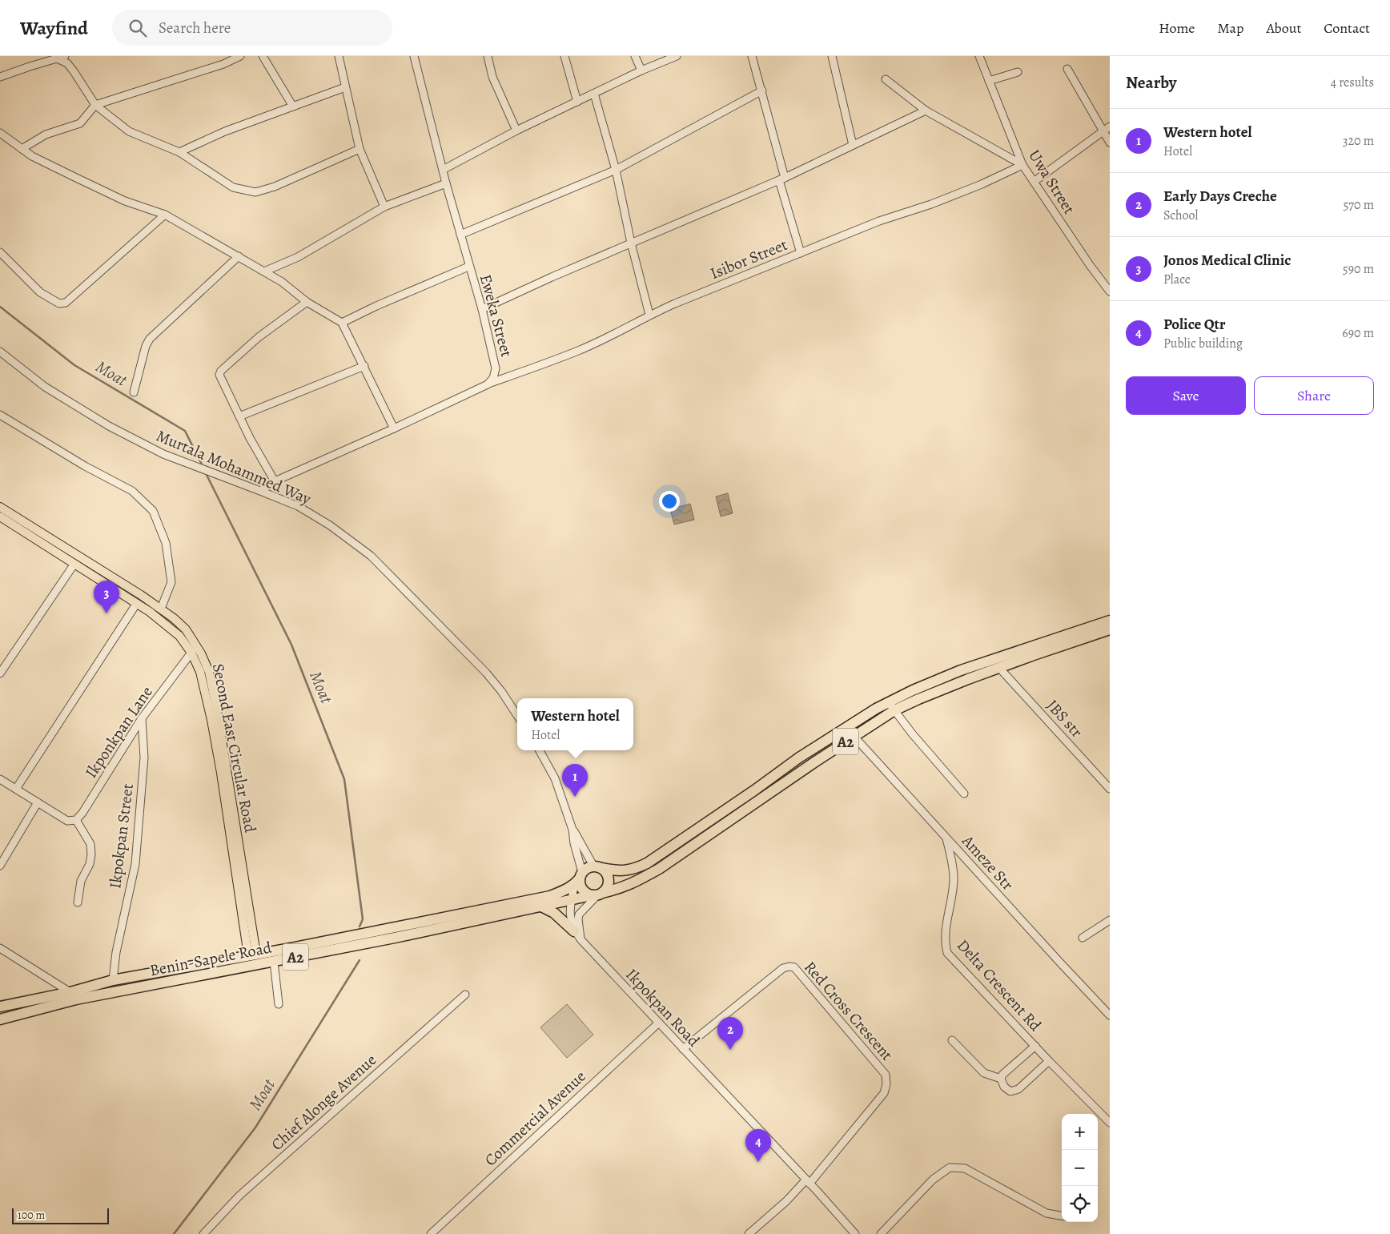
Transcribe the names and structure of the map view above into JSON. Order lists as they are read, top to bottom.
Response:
{
  "streets": {
    "highway": ["A2", "Benin-Sapele Road"],
    "main road": ["Second East Circular Road"],
    "street": [
      "Uwa Street",
      "Isibor Street",
      "Eweka Street",
      "Murtala Mohammed Way",
      "JBS str",
      "Ikponkpan Lane",
      "Ikpokpan Street",
      "Ameze Str",
      "Delta Crescent Rd",
      "Ikpokpan Road",
      "Red Cross Crescent",
      "Chief Alonge Avenue",
      "Commercial Avenue"
    ]
  },
  "crossings": [
    ["Uwa Street", "Isibor Street"],
    ["Isibor Street", "Eweka Street"],
    ["JBS str", "A2"],
    ["Ikponkpan Lane", "Second East Circular Road"],
    ["Ikponkpan Lane", "Ikpokpan Street"],
    ["A2", "Ameze Str"],
    ["A2", "Benin-Sapele Road"],
    ["A2", "Ikpokpan Road"],
    ["Second East Circular Road", "Benin-Sapele Road"],
    ["Ikpokpan Street", "Benin-Sapele Road"],
    ["Ameze Str", "Delta Crescent Rd"],
    ["Benin-Sapele Road", "Ikpokpan Road"],
    ["Ikpokpan Road", "Red Cross Crescent"],
    ["Ikpokpan Road", "Commercial Avenue"]
  ],
  "water": ["Moat"],
  "scale_bar": "100 m",
  "page": {
    "header": "Wayfind",
    "search": "Search here",
    "nav": [
      "Home",
      "Map",
      "About",
      "Contact"
    ],
    "heading": ["Nearby", "4 results"],
    "list": [
      {
        "mark": "1",
        "name": "Western hotel",
        "note": "Hotel",
        "value": "320 m"
      },
      {
        "mark": "2",
        "name": "Early Days Creche",
        "note": "School",
        "value": "570 m"
      },
      {
        "mark": "3",
        "name": "Jonos Medical Clinic",
        "note": "Place",
        "value": "590 m"
      },
      {
        "mark": "4",
        "name": "Police Qtr",
        "note": "Public building",
        "value": "690 m"
      }
    ],
    "buttons": ["Save", "Share"],
    "pins": [
      "3",
      "1",
      "2",
      "4"
    ],
    "popup": ["Western hotel", "Hotel"],
    "map_buttons": ["+", "−"],
    "scale": "100 m"
  }
}
